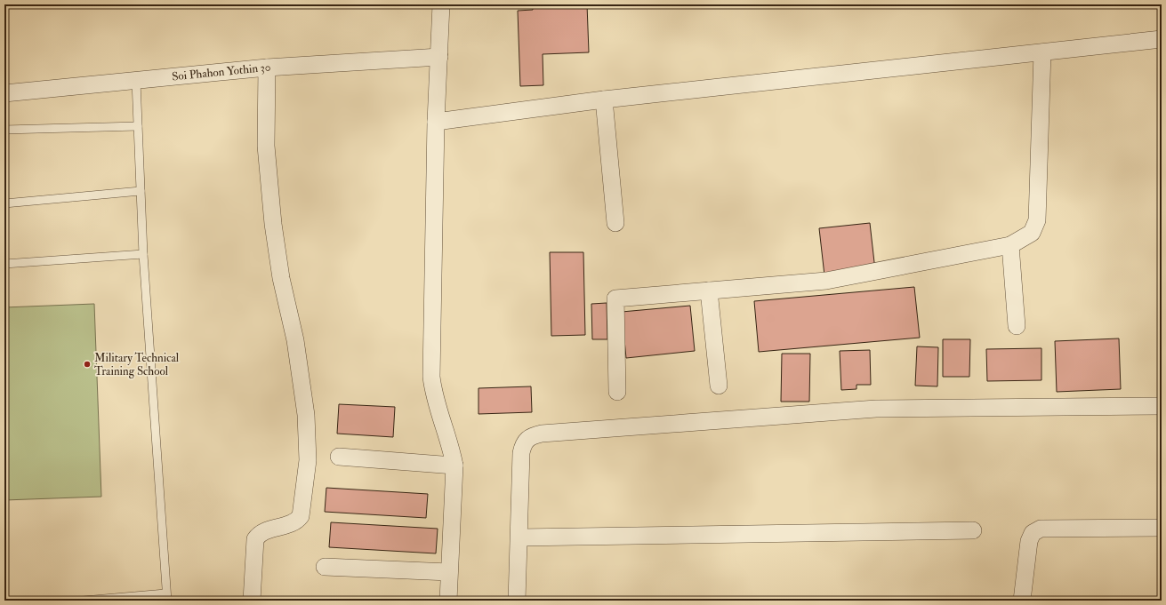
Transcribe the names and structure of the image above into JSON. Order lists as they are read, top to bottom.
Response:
{
  "streets": {
    "street": ["Soi Phahon Yothin 30"]
  },
  "places": ["Military Technical Training School"]
}
